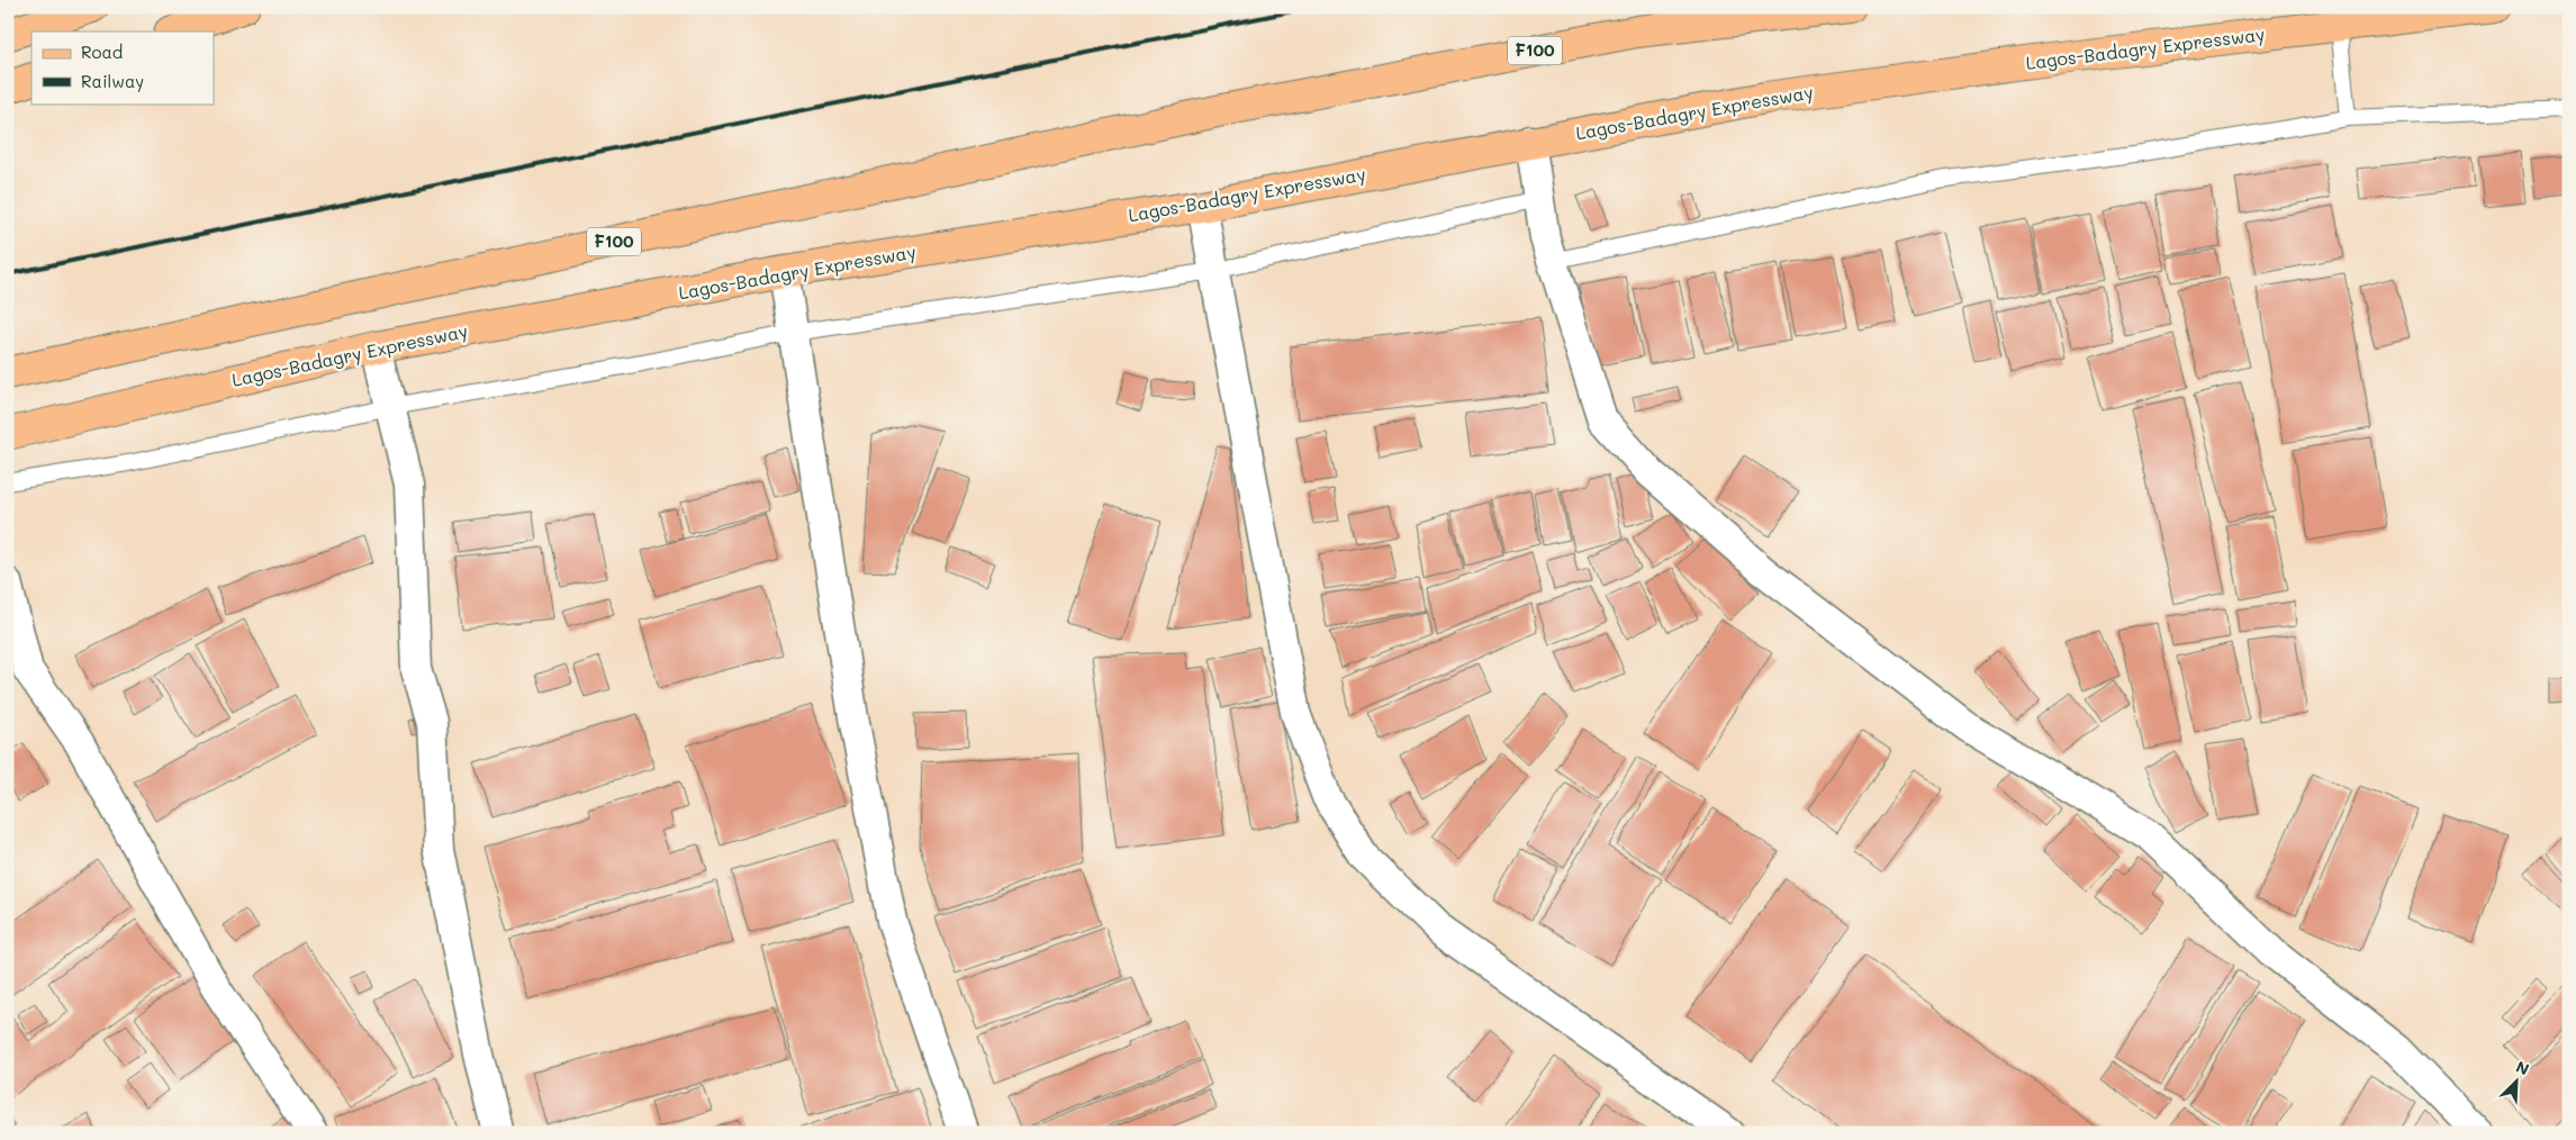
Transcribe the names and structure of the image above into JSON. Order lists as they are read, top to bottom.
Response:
{
  "streets": {
    "main road": ["Lagos-Badagry Expressway", "F100"]
  },
  "legend": ["Road", "Railway"],
  "north": "top right"
}
